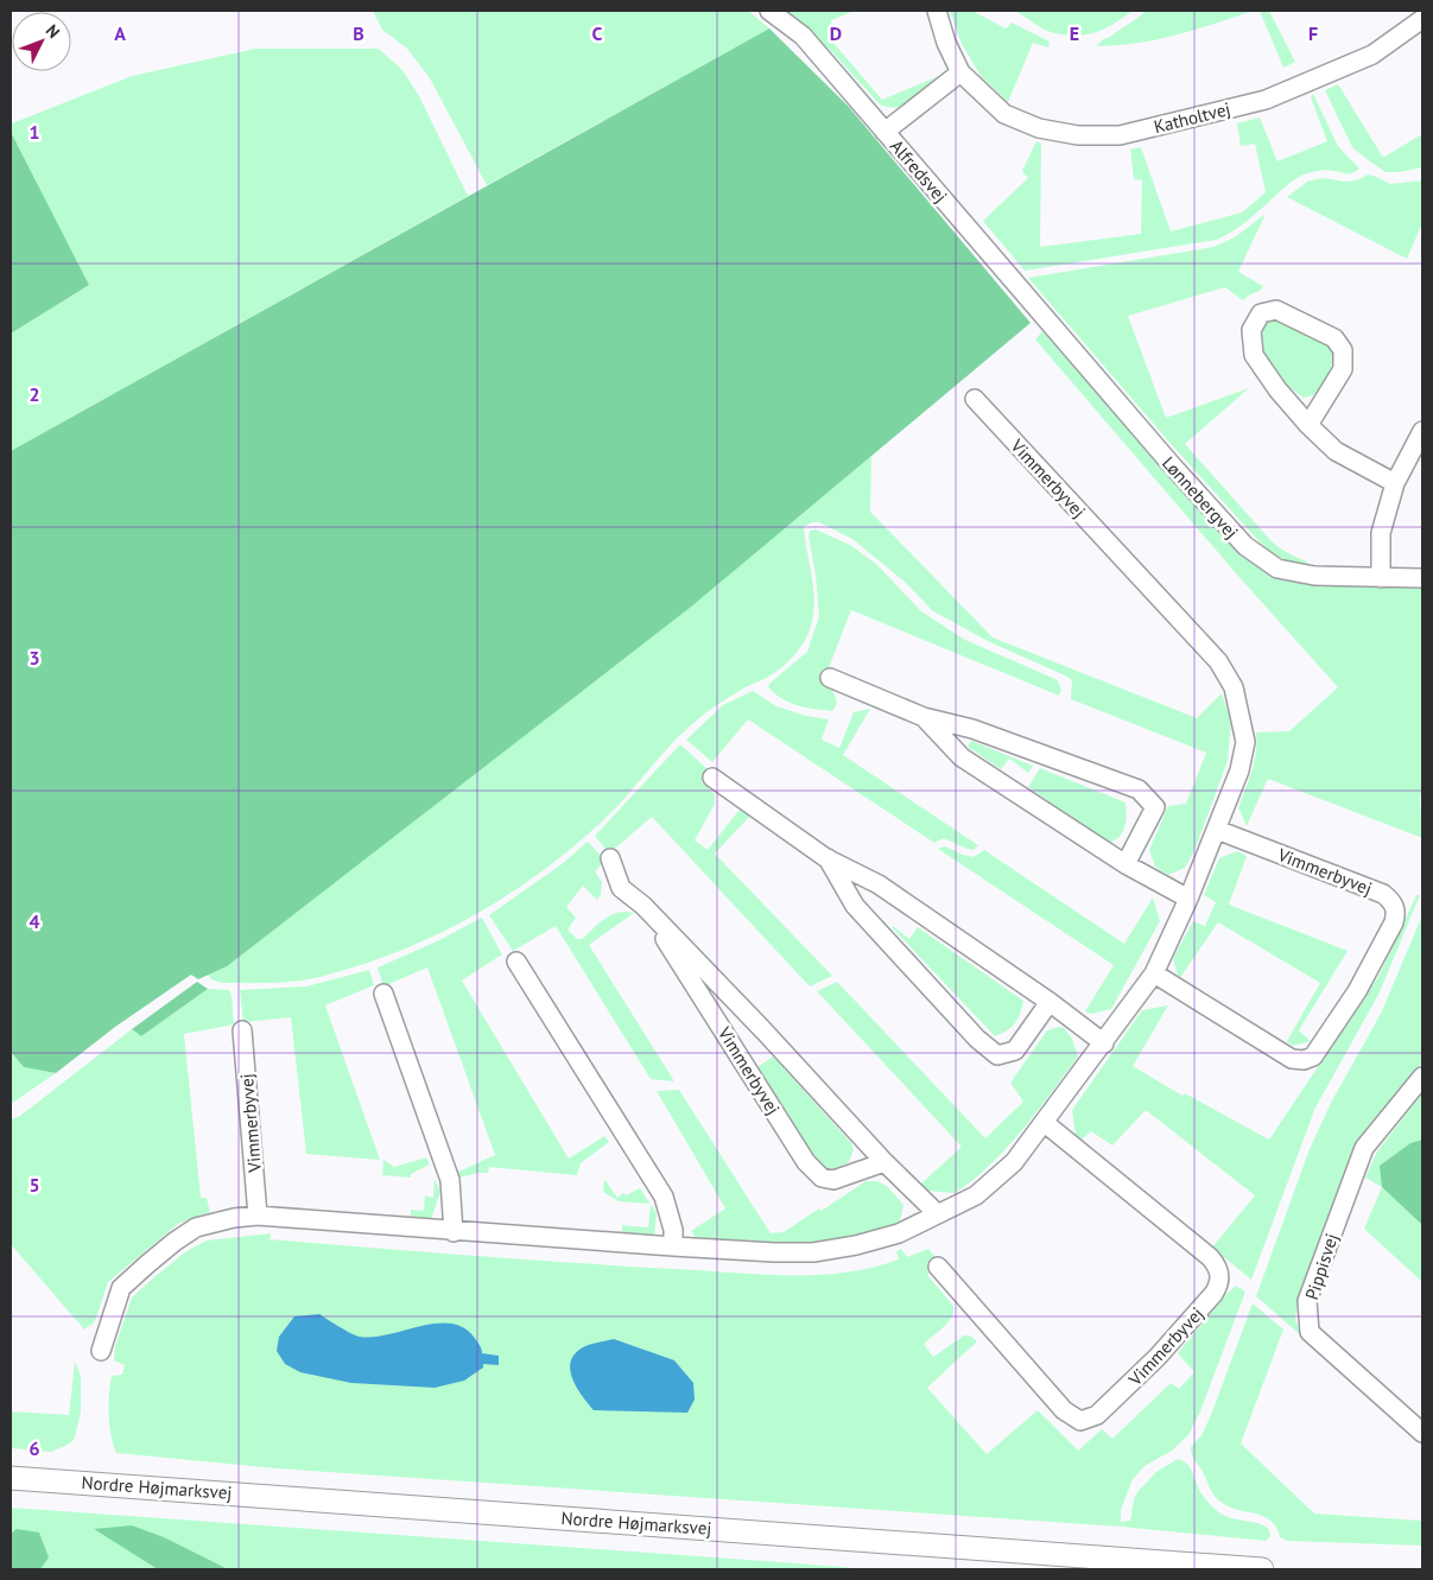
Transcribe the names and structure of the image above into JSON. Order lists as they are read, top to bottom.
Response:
{
  "streets": {
    "street": [
      "Katholtvej",
      "Alfredsvej",
      "Vimmerbyvej",
      "Lønnebergvej",
      "Pippisvej",
      "Nordre Højmarksvej"
    ]
  },
  "crossings": [
    ["Alfredsvej", "Lønnebergvej"]
  ],
  "north": "top right",
  "grid": {
    "columns": [
      "A",
      "B",
      "C",
      "D",
      "E",
      "F"
    ],
    "rows": [
      "1",
      "2",
      "3",
      "4",
      "5",
      "6"
    ]
  }
}
